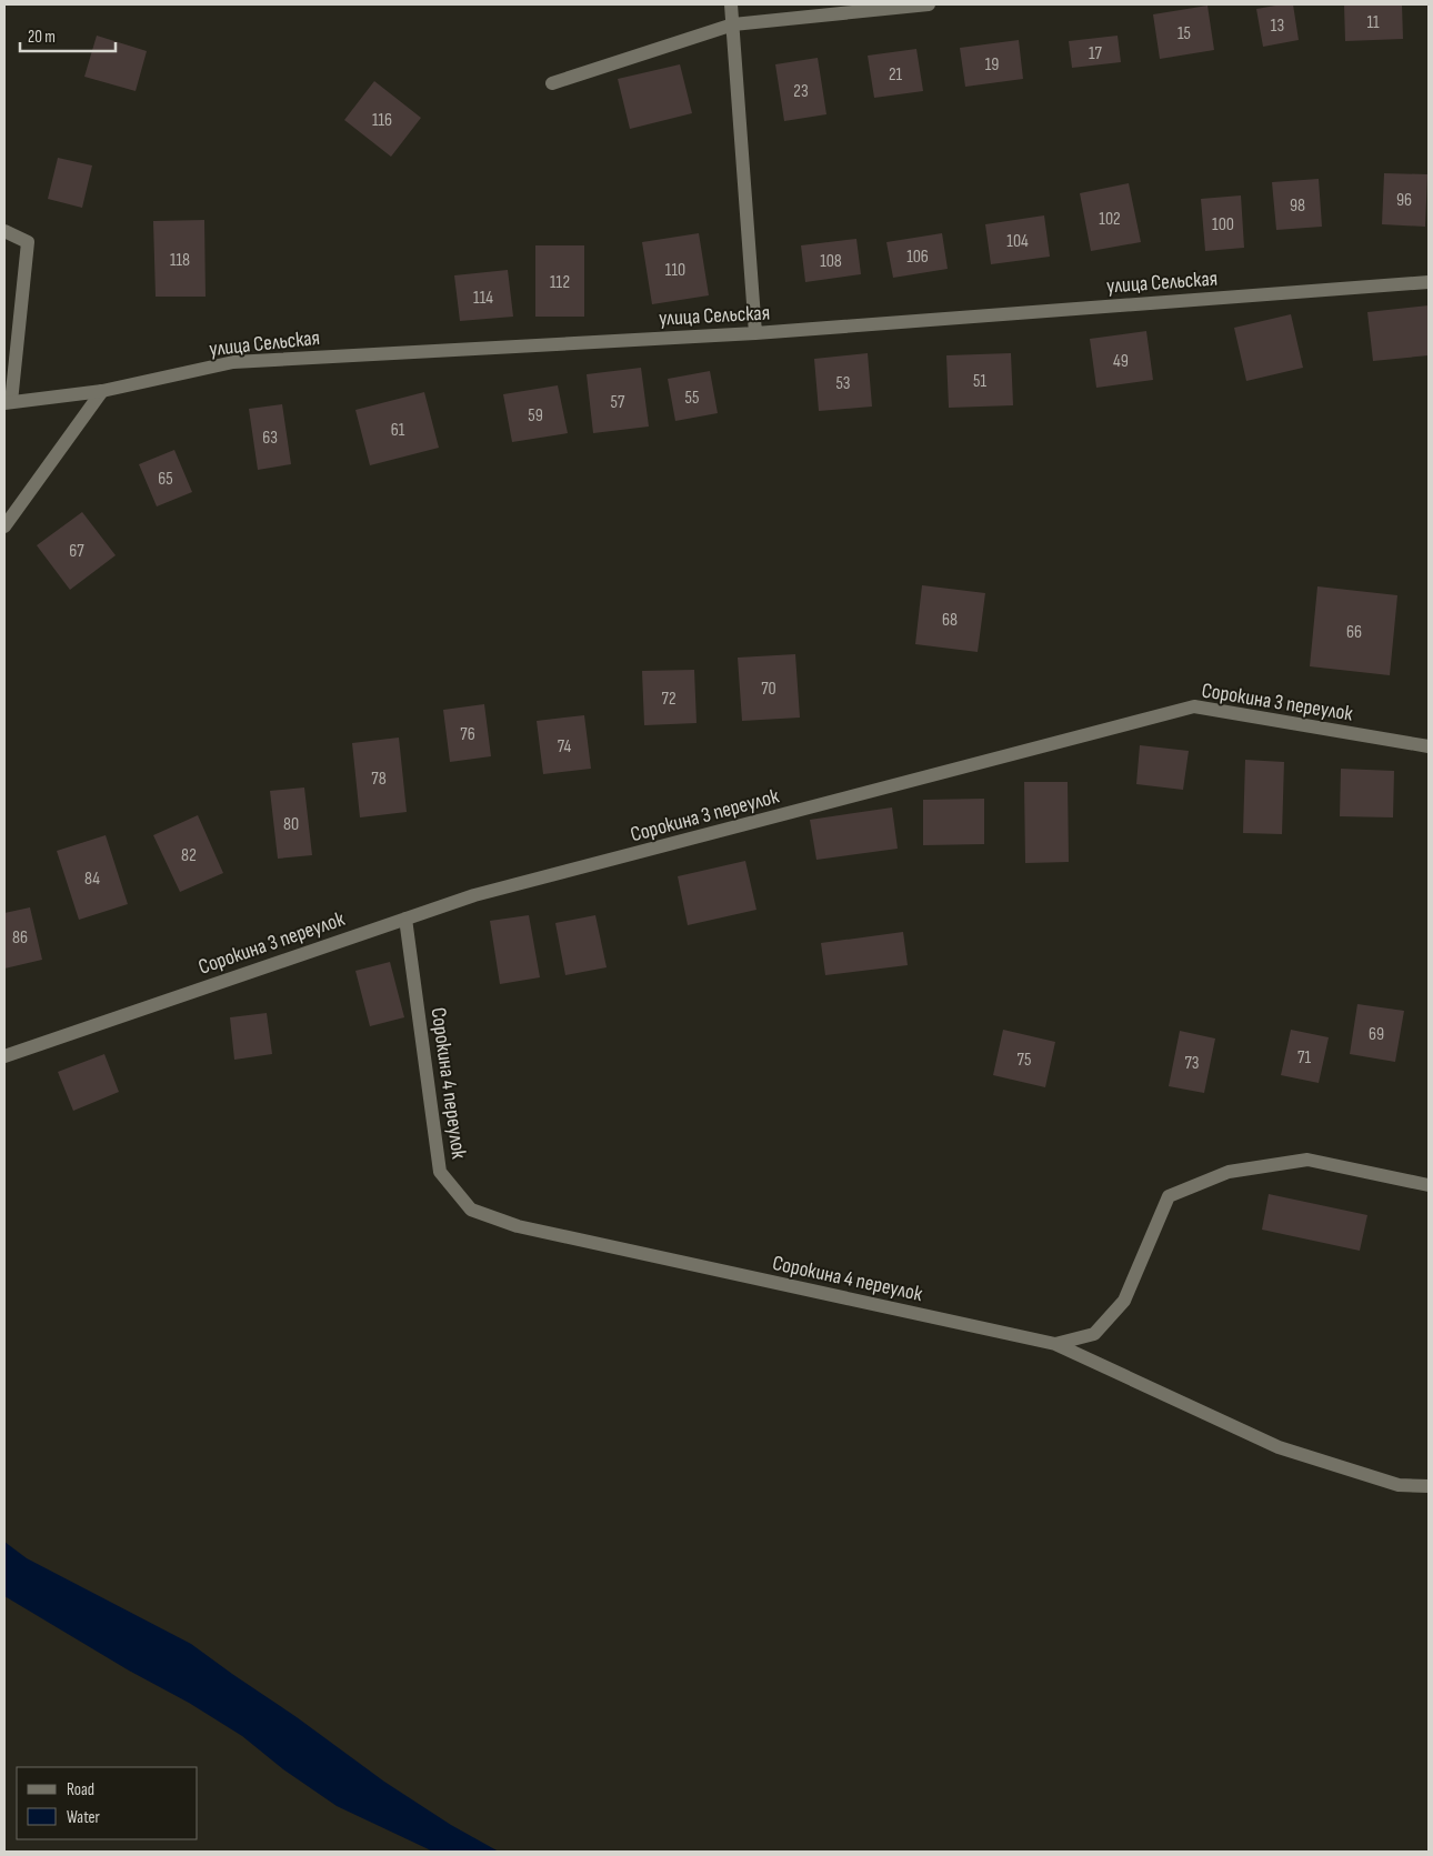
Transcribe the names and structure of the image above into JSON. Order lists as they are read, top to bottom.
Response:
{
  "streets": {
    "street": ["улица Сельская", "Сорокина 3 переулок", "Сорокина 4 переулок"]
  },
  "crossings": [
    ["Сорокина 3 переулок", "Сорокина 4 переулок"]
  ],
  "house_numbers": [
    "11",
    "13",
    "15",
    "17",
    "19",
    "21",
    "23",
    "116",
    "96",
    "98",
    "102",
    "100",
    "104",
    "106",
    "118",
    "108",
    "110",
    "112",
    "114",
    "49",
    "51",
    "53",
    "55",
    "57",
    "59",
    "61",
    "63",
    "65",
    "67",
    "68",
    "66",
    "70",
    "72",
    "76",
    "74",
    "78",
    "80",
    "82",
    "84",
    "86",
    "69",
    "71",
    "75",
    "73"
  ],
  "legend": ["Road", "Water"],
  "scale_bar": "20 m"
}
